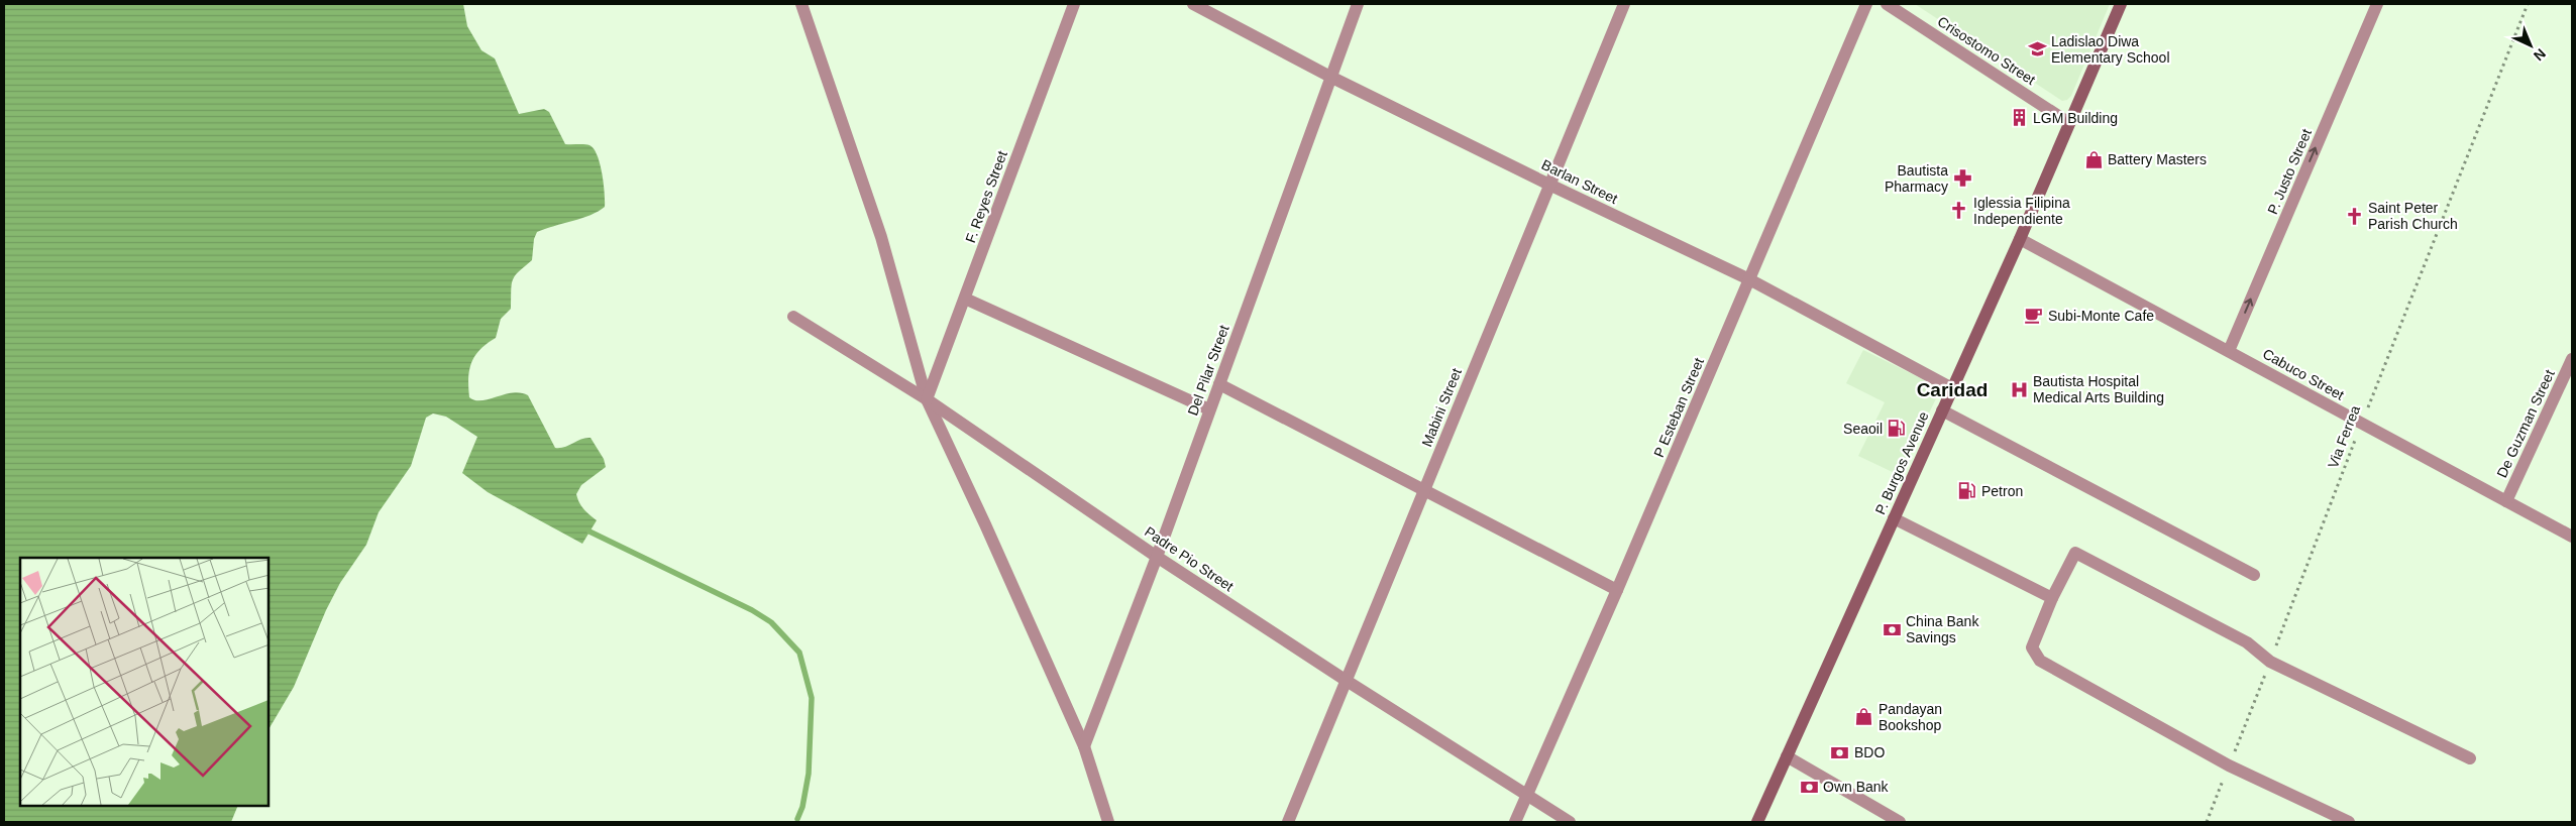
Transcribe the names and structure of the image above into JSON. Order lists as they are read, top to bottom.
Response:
{
  "streets": {
    "main road": ["P. Burgos Avenue"],
    "street": [
      "Crisostomo Street",
      "P. Justo Street",
      "Barlan Street",
      "F. Reyes Street",
      "Del Pilar Street",
      "Cabuco Street",
      "Mabini Street",
      "P Esteban Street",
      "De Guzman Street",
      "Padre Pio Street"
    ],
    "path": ["Via Ferrea"]
  },
  "crossings": [
    ["Crisostomo Street", "P. Burgos Avenue"],
    ["P. Justo Street", "Cabuco Street"],
    ["Barlan Street", "Del Pilar Street"],
    ["Barlan Street", "Mabini Street"],
    ["Barlan Street", "P Esteban Street"],
    ["Barlan Street", "P. Burgos Avenue"],
    ["F. Reyes Street", "Padre Pio Street"],
    ["Del Pilar Street", "Padre Pio Street"],
    ["Cabuco Street", "De Guzman Street"],
    ["Cabuco Street", "Via Ferrea"],
    ["Cabuco Street", "P. Burgos Avenue"],
    ["Mabini Street", "Padre Pio Street"],
    ["P Esteban Street", "Padre Pio Street"]
  ],
  "one_way": ["P. Justo Street"],
  "districts": ["Caridad"],
  "places": {
    "school or university": ["Ladislao Diwa Elementary School"],
    "building": ["LGM Building"],
    "shop": ["Battery Masters", "Pandayan Bookshop"],
    "pharmacy": ["Bautista Pharmacy"],
    "church": ["Iglessia Filipina Independiente", "Saint Peter Parish Church"],
    "cafe": ["Subi-Monte Cafe"],
    "hospital": ["Bautista Hospital Medical Arts Building"],
    "fuel station": ["Seaoil", "Petron"],
    "bank": ["China Bank Savings", "BDO", "Own Bank"]
  },
  "north": "bottom right"
}
